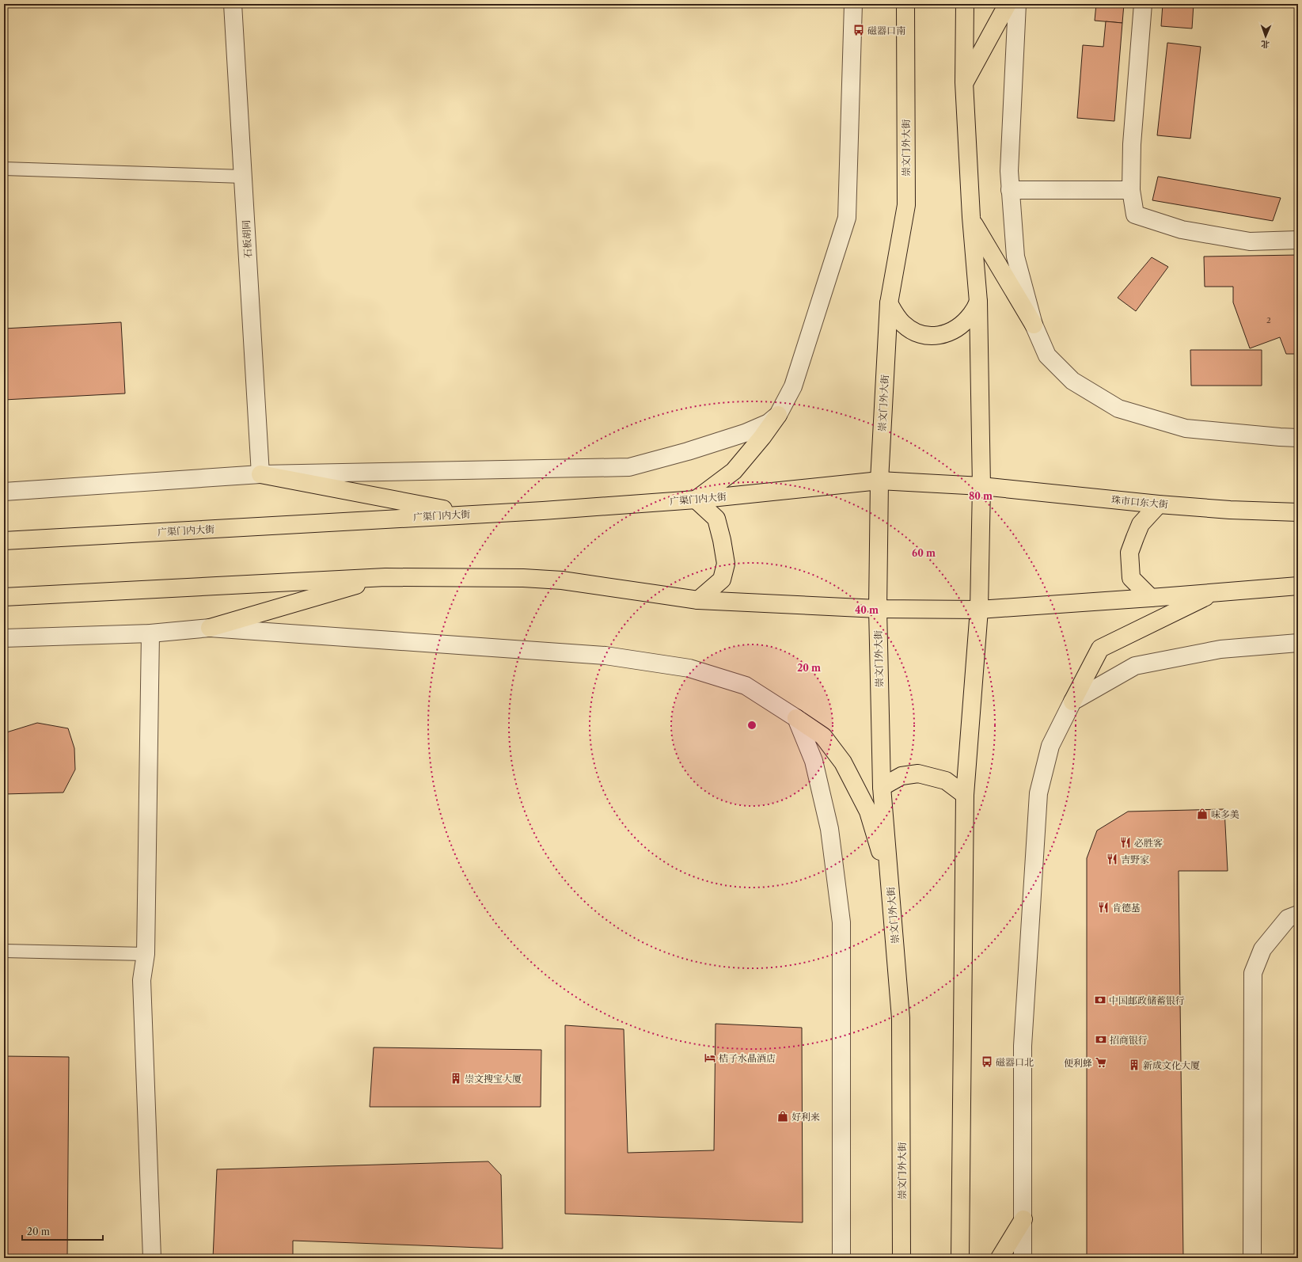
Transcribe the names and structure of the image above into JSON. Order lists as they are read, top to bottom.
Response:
{
  "streets": {
    "main road": ["崇文门外大街", "广渠门内大街", "珠市口东大街"],
    "street": ["石板胡同"]
  },
  "crossings": [
    ["崇文门外大街", "广渠门内大街"],
    ["广渠门内大街", "珠市口东大街"]
  ],
  "places": {
    "bus stop": ["磁器口南", "磁器口北"],
    "shop": ["味多美", "好利来"],
    "restaurant": ["必胜客", "吉野家", "肯德基"],
    "bank": ["中国邮政储蓄银行", "招商银行"],
    "hotel": ["桔子水晶酒店"],
    "supermarket": ["便利蜂"],
    "building": ["新成文化大厦", "崇文搜宝大厦"]
  },
  "house_numbers": ["2"],
  "scale_bar": "20 m",
  "north": "bottom",
  "rings": [
    "80 m",
    "60 m",
    "40 m",
    "20 m"
  ]
}
